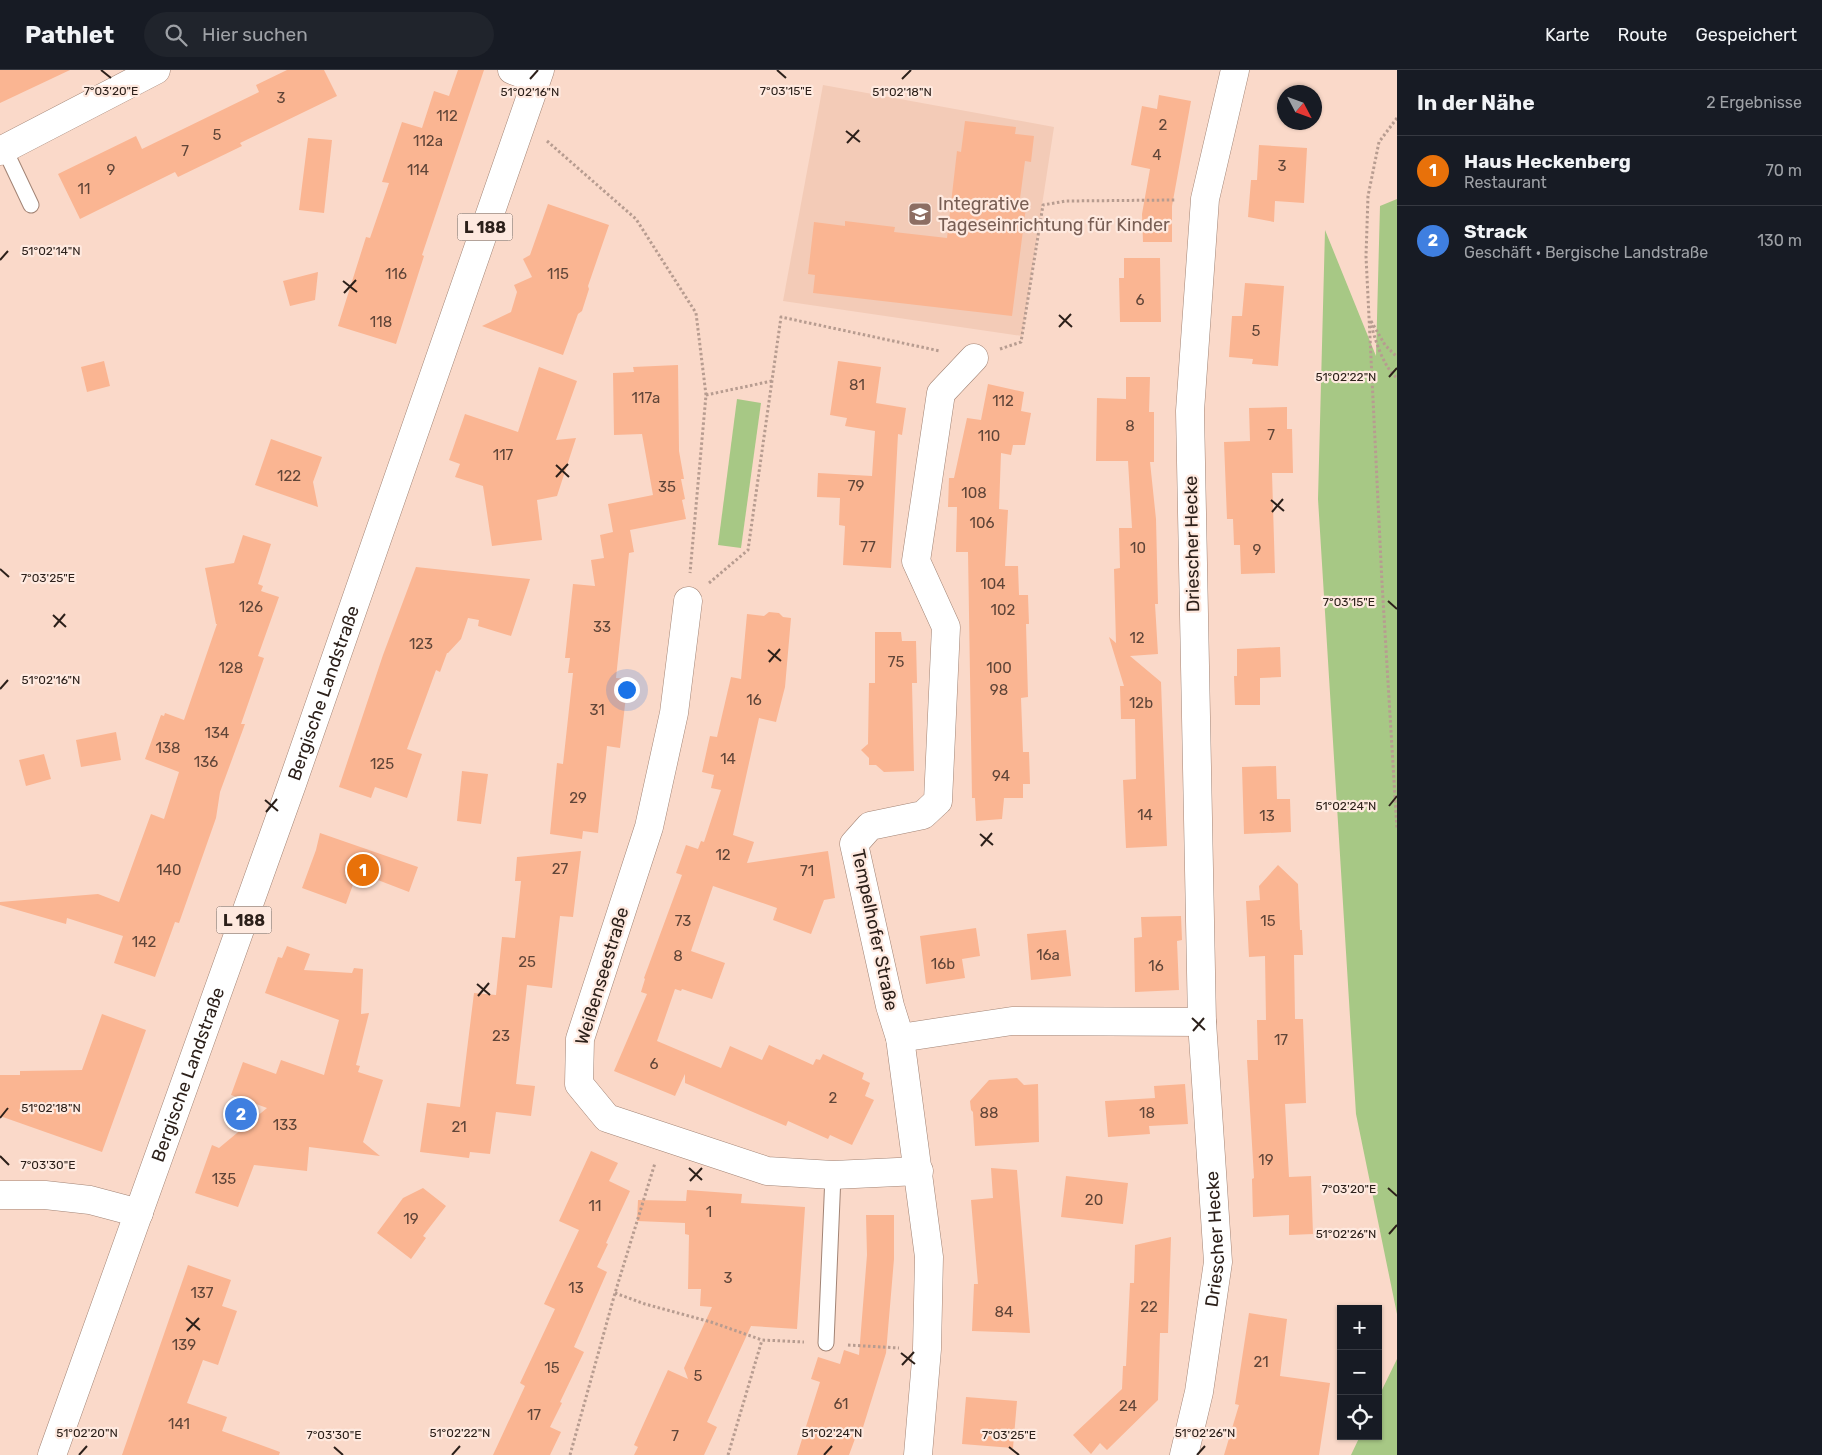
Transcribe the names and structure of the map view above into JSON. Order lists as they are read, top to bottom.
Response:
{
  "streets": {
    "street": [
      "L 188",
      "Driescher Hecke",
      "Bergische Landstraße",
      "Tempelhofer Straße",
      "Weißenseestraße"
    ]
  },
  "crossings": [
    ["Tempelhofer Straße", "Weißenseestraße"]
  ],
  "places": {
    "school or university": ["Integrative Tageseinrichtung für Kinder"]
  },
  "house_numbers": [
    "3",
    "112",
    "2",
    "5",
    "112a",
    "7",
    "4",
    "3",
    "9",
    "114",
    "11",
    "116",
    "115",
    "6",
    "118",
    "5",
    "81",
    "117a",
    "112",
    "8",
    "7",
    "110",
    "117",
    "122",
    "79",
    "35",
    "108",
    "106",
    "77",
    "10",
    "9",
    "104",
    "126",
    "102",
    "33",
    "12",
    "123",
    "75",
    "128",
    "100",
    "98",
    "16",
    "12b",
    "31",
    "134",
    "138",
    "14",
    "136",
    "125",
    "94",
    "29",
    "14",
    "13",
    "12",
    "27",
    "140",
    "71",
    "73",
    "15",
    "142",
    "16a",
    "8",
    "25",
    "16b",
    "16",
    "23",
    "17",
    "6",
    "2",
    "88",
    "18",
    "133",
    "21",
    "19",
    "135",
    "20",
    "11",
    "1",
    "19",
    "3",
    "13",
    "137",
    "22",
    "84",
    "139",
    "21",
    "15",
    "5",
    "61",
    "24",
    "17",
    "141",
    "7"
  ],
  "north": "bottom right",
  "page": {
    "header": "Pathlet",
    "search": "Hier suchen",
    "nav": ["Karte", "Route", "Gespeichert"],
    "heading": ["In der Nähe", "2 Ergebnisse"],
    "list": [
      {
        "mark": "1",
        "name": "Haus Heckenberg",
        "note": "Restaurant",
        "value": "70 m"
      },
      {
        "mark": "2",
        "name": "Strack",
        "note": "Geschäft · Bergische Landstraße",
        "value": "130 m"
      }
    ],
    "pins": ["1", "2"],
    "map_buttons": ["+", "−"]
  },
  "coordinates": [
    "7°03'20\"E",
    "7°03'15\"E",
    "51°02'16\"N",
    "51°02'18\"N",
    "51°02'14\"N",
    "51°02'22\"N",
    "7°03'25\"E",
    "51°02'24\"N",
    "7°03'30\"E",
    "51°02'26\"N",
    "51°02'20\"N"
  ]
}
